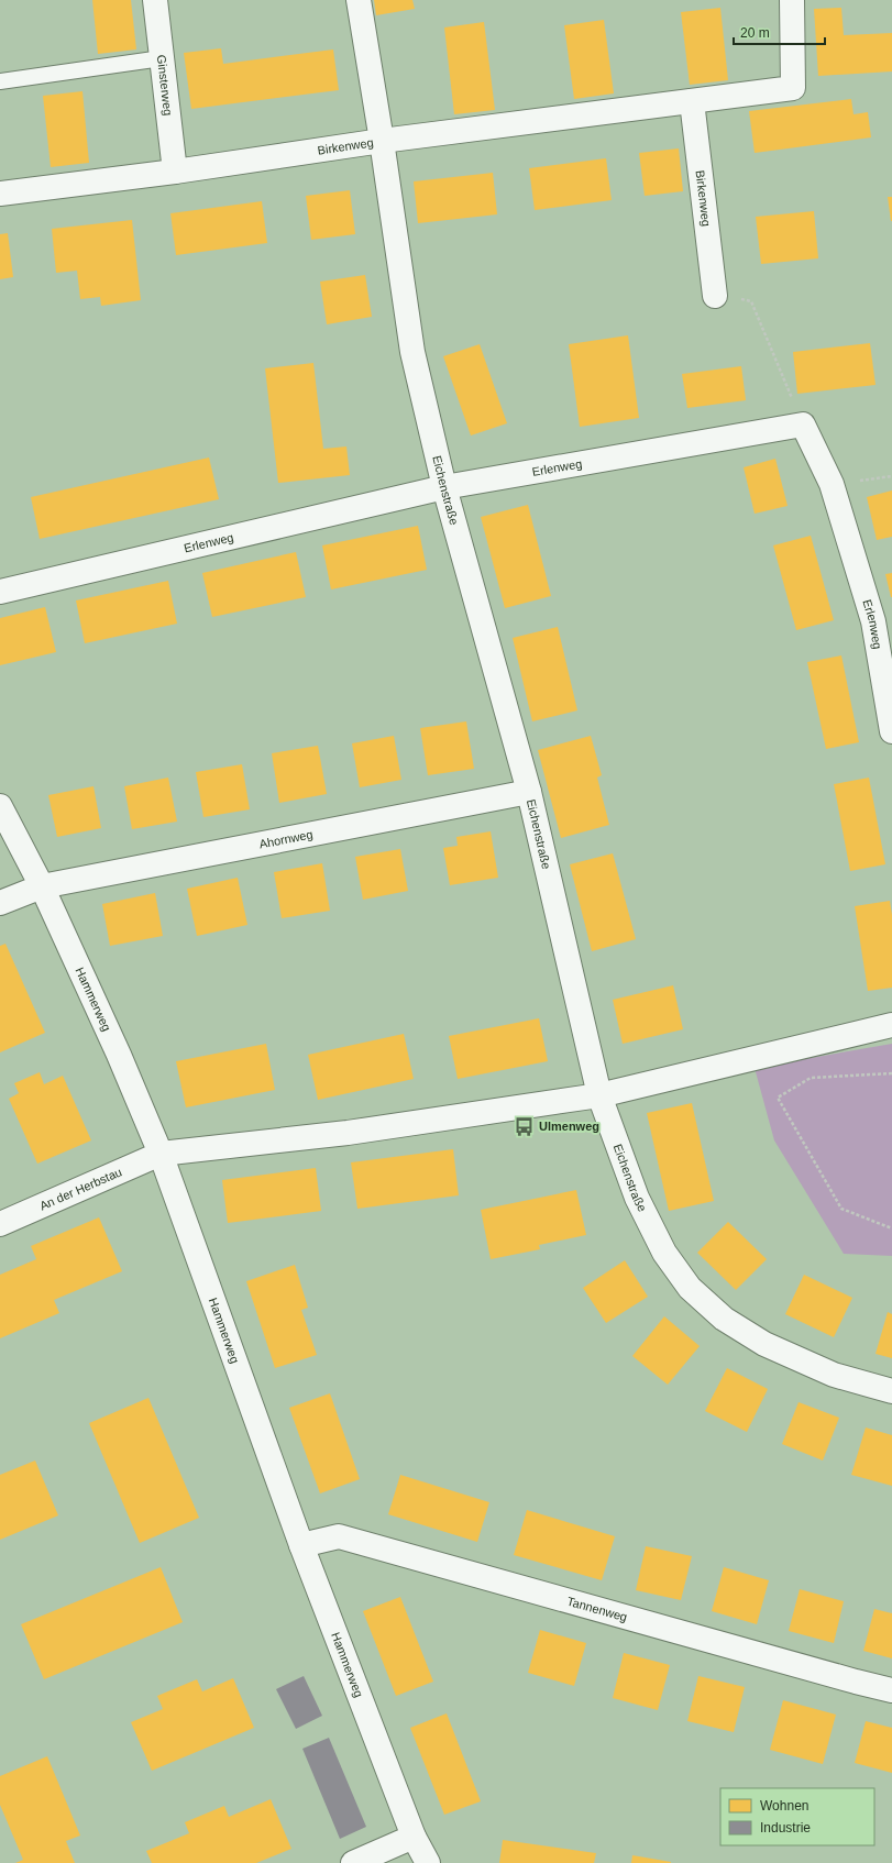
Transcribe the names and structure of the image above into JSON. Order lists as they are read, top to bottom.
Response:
{
  "streets": {
    "street": [
      "Ginsterweg",
      "Birkenweg",
      "Erlenweg",
      "Eichenstraße",
      "Ahornweg",
      "Hammerweg",
      "An der Herbstau",
      "Tannenweg"
    ]
  },
  "crossings": [
    ["Ginsterweg", "Birkenweg"],
    ["Birkenweg", "Eichenstraße"],
    ["Erlenweg", "Eichenstraße"],
    ["Eichenstraße", "Ahornweg"],
    ["Ahornweg", "Hammerweg"],
    ["Hammerweg", "An der Herbstau"],
    ["Hammerweg", "Tannenweg"]
  ],
  "places": {
    "bus stop": ["Ulmenweg"]
  },
  "legend": ["Wohnen", "Industrie"],
  "scale_bar": "20 m"
}
